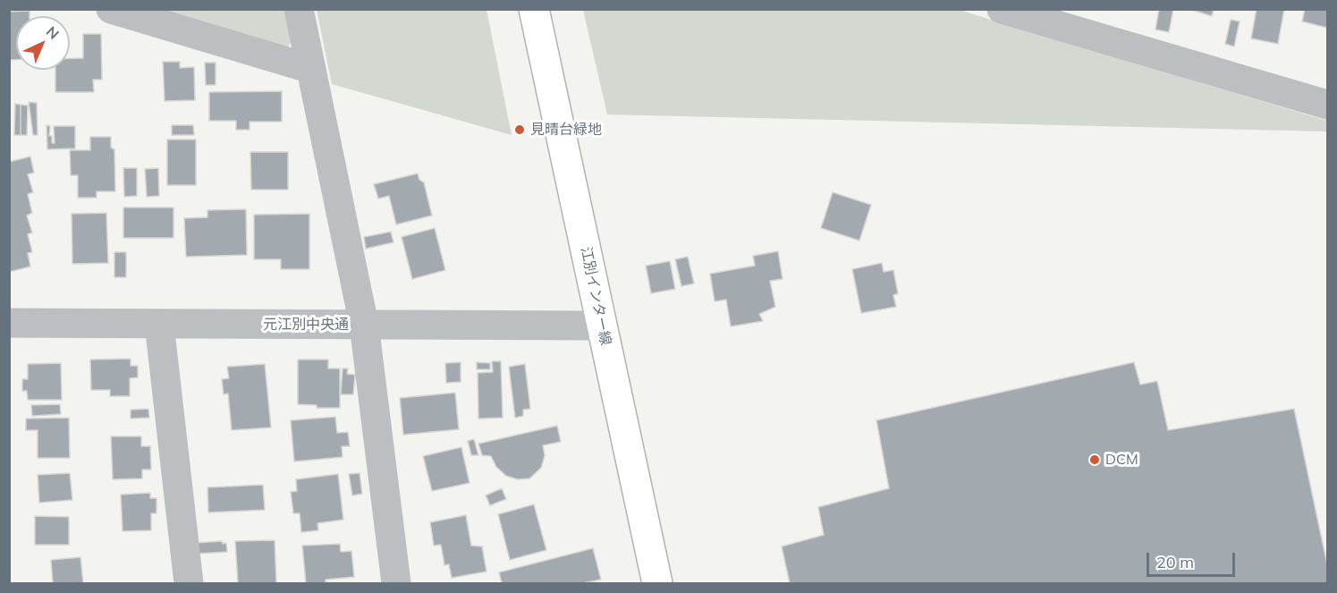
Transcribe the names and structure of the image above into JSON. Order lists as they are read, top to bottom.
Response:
{
  "streets": {
    "main road": ["江別インター線"],
    "street": ["元江別中央通"]
  },
  "crossings": [
    ["江別インター線", "元江別中央通"]
  ],
  "places": ["見晴台緑地", "DCM"],
  "scale_bar": "20 m",
  "north": "top right"
}
